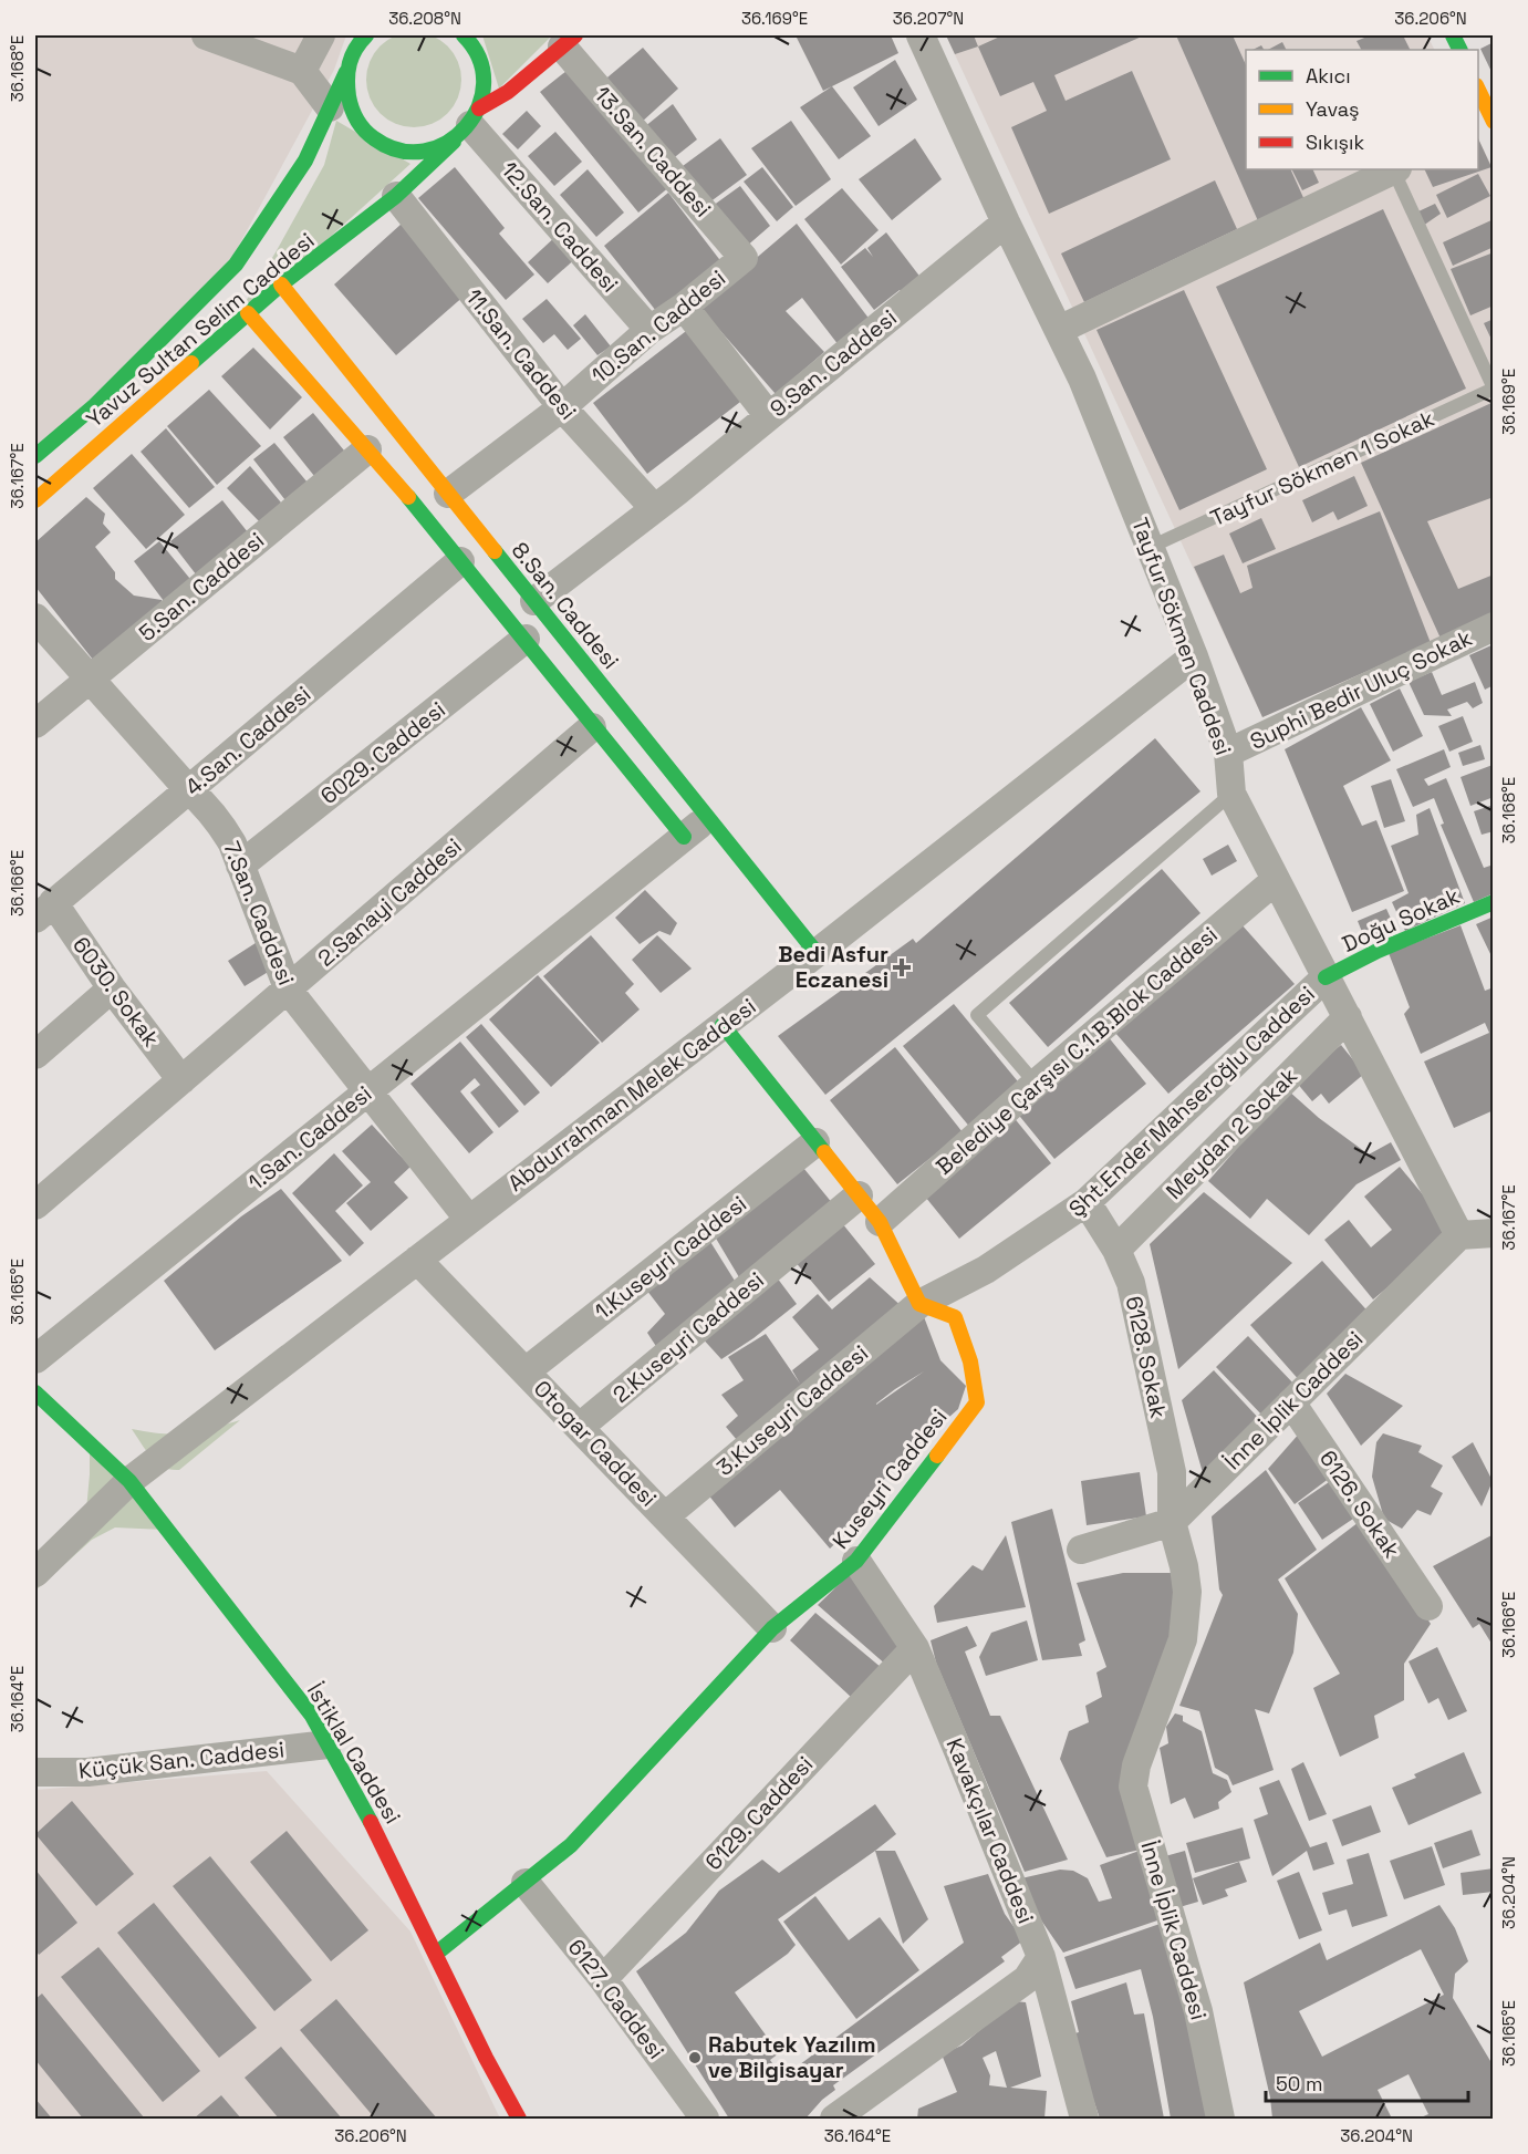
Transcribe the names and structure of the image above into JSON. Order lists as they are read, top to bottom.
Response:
{
  "streets": {
    "street": [
      "13.San. Caddesi",
      "12.San. Caddesi",
      "10.San. Caddesi",
      "Yavuz Sultan Selim Caddesi",
      "11.San. Caddesi",
      "9.San. Caddesi",
      "Tayfur Sökmen 1 Sokak",
      "5.San. Caddesi",
      "8.San. Caddesi",
      "Tayfur Sökmen Caddesi",
      "Suphi Bedir Uluç Sokak",
      "4.San. Caddesi",
      "6029. Caddesi",
      "2.Sanayi Caddesi",
      "7.San. Caddesi",
      "Doğu Sokak",
      "6030. Sokak",
      "Belediye Çarşısı C.1.B.Blok Caddesi",
      "Abdurrahman Melek Caddesi",
      "Şht.Ender Mahseroğlu Caddesi",
      "Meydan 2 Sokak",
      "1.San. Caddesi",
      "1.Kuseyri Caddesi",
      "2.Kuseyri Caddesi",
      "6128. Sokak",
      "İnne İplik Caddesi",
      "3.Kuseyri Caddesi",
      "Otogar Caddesi",
      "Kuseyri Caddesi",
      "6126. Sokak",
      "İstiklal Caddesi",
      "Küçük San. Caddesi",
      "6129. Caddesi",
      "Kavakçılar Caddesi",
      "6127. Caddesi"
    ]
  },
  "crossings": [
    ["13.San. Caddesi", "10.San. Caddesi"],
    ["13.San. Caddesi", "Yavuz Sultan Selim Caddesi"],
    ["12.San. Caddesi", "10.San. Caddesi"],
    ["12.San. Caddesi", "Yavuz Sultan Selim Caddesi"],
    ["10.San. Caddesi", "11.San. Caddesi"],
    ["10.San. Caddesi", "8.San. Caddesi"],
    ["Yavuz Sultan Selim Caddesi", "11.San. Caddesi"],
    ["Yavuz Sultan Selim Caddesi", "8.San. Caddesi"],
    ["11.San. Caddesi", "9.San. Caddesi"],
    ["9.San. Caddesi", "8.San. Caddesi"],
    ["9.San. Caddesi", "Tayfur Sökmen Caddesi"],
    ["Tayfur Sökmen 1 Sokak", "Tayfur Sökmen Caddesi"],
    ["5.San. Caddesi", "7.San. Caddesi"],
    ["8.San. Caddesi", "Abdurrahman Melek Caddesi"],
    ["8.San. Caddesi", "1.San. Caddesi"],
    ["Tayfur Sökmen Caddesi", "Suphi Bedir Uluç Sokak"],
    ["Tayfur Sökmen Caddesi", "Doğu Sokak"],
    ["Tayfur Sökmen Caddesi", "Belediye Çarşısı C.1.B.Blok Caddesi"],
    ["Tayfur Sökmen Caddesi", "Abdurrahman Melek Caddesi"],
    ["Tayfur Sökmen Caddesi", "Şht.Ender Mahseroğlu Caddesi"],
    ["Tayfur Sökmen Caddesi", "Meydan 2 Sokak"],
    ["Tayfur Sökmen Caddesi", "İnne İplik Caddesi"],
    ["4.San. Caddesi", "7.San. Caddesi"],
    ["4.San. Caddesi", "6030. Sokak"],
    ["6029. Caddesi", "7.San. Caddesi"],
    ["2.Sanayi Caddesi", "7.San. Caddesi"],
    ["2.Sanayi Caddesi", "6030. Sokak"],
    ["7.San. Caddesi", "Abdurrahman Melek Caddesi"],
    ["7.San. Caddesi", "1.San. Caddesi"],
    ["Doğu Sokak", "Şht.Ender Mahseroğlu Caddesi"],
    ["Abdurrahman Melek Caddesi", "Otogar Caddesi"],
    ["Abdurrahman Melek Caddesi", "İstiklal Caddesi"],
    ["Şht.Ender Mahseroğlu Caddesi", "6128. Sokak"],
    ["Şht.Ender Mahseroğlu Caddesi", "3.Kuseyri Caddesi"],
    ["Şht.Ender Mahseroğlu Caddesi", "Kuseyri Caddesi"],
    ["Meydan 2 Sokak", "6128. Sokak"],
    ["1.Kuseyri Caddesi", "Otogar Caddesi"],
    ["2.Kuseyri Caddesi", "Otogar Caddesi"],
    ["6128. Sokak", "İnne İplik Caddesi"],
    ["İnne İplik Caddesi", "6126. Sokak"],
    ["3.Kuseyri Caddesi", "Otogar Caddesi"],
    ["3.Kuseyri Caddesi", "Kuseyri Caddesi"],
    ["Otogar Caddesi", "Kuseyri Caddesi"],
    ["Kuseyri Caddesi", "İstiklal Caddesi"],
    ["Kuseyri Caddesi", "Kavakçılar Caddesi"],
    ["Kuseyri Caddesi", "6127. Caddesi"],
    ["İstiklal Caddesi", "Küçük San. Caddesi"],
    ["6129. Caddesi", "Kavakçılar Caddesi"],
    ["6129. Caddesi", "6127. Caddesi"]
  ],
  "places": {
    "health": ["Bedi Asfur Eczanesi"],
    "other": ["Rabutek Yazılım ve Bilgisayar"]
  },
  "legend": ["Akıcı", "Yavaş", "Sıkışık"],
  "scale_bar": "50 m",
  "coordinates": [
    "36.208°N",
    "36.169°E",
    "36.207°N",
    "36.206°N",
    "36.168°E",
    "36.167°E",
    "36.166°E",
    "36.165°E",
    "36.164°E",
    "36.204°N"
  ]
}
